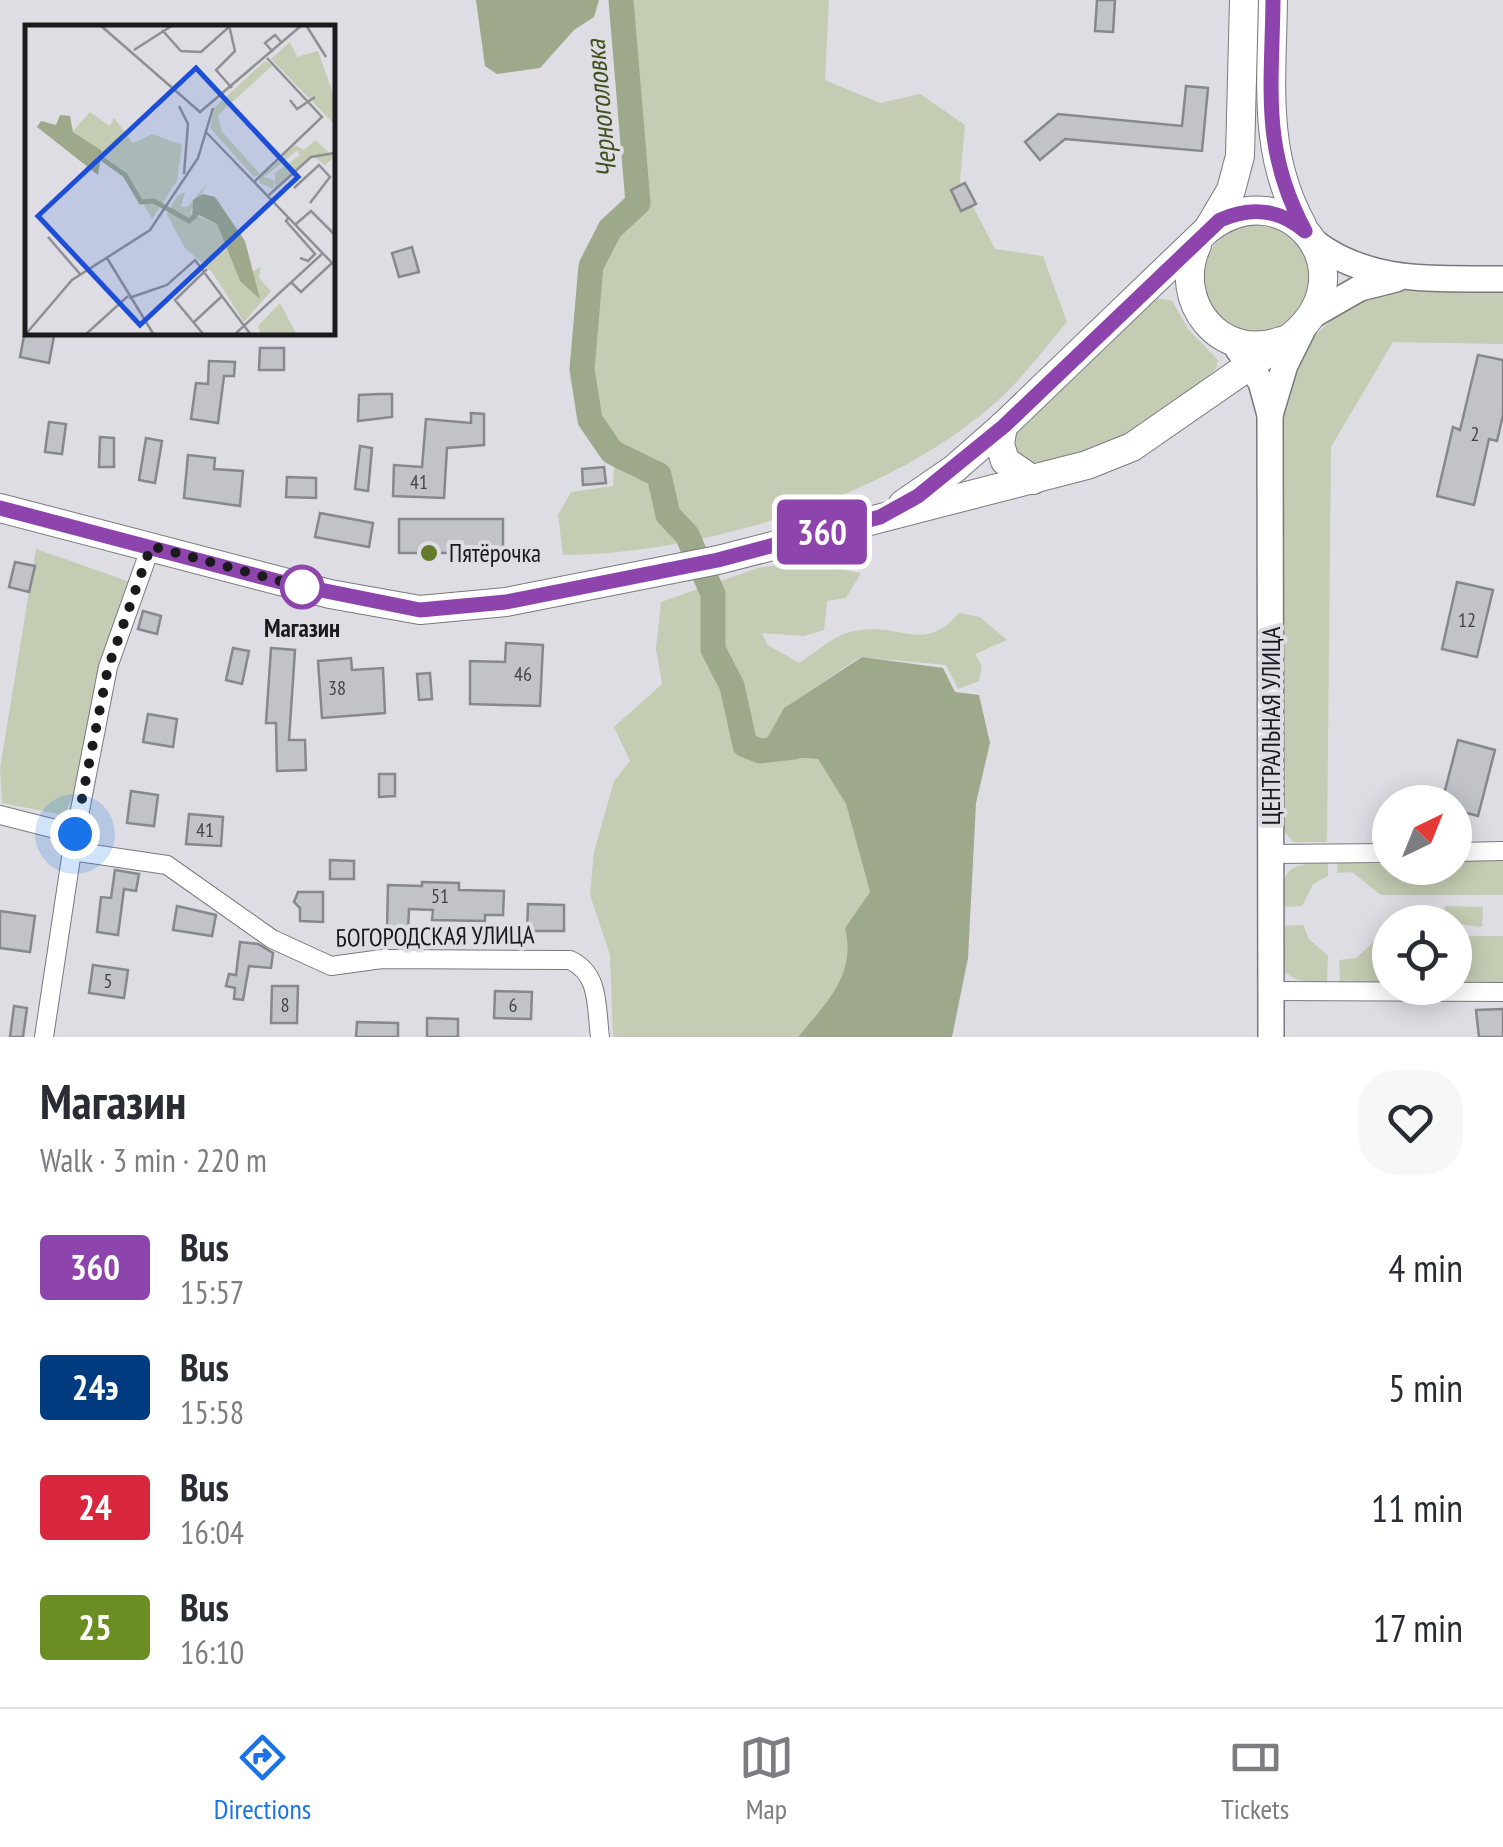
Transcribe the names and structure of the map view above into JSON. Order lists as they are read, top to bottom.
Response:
{
  "streets": {
    "street": ["ЦЕНТРАЛЬНАЯ УЛИЦА", "БОГОРОДСКАЯ УЛИЦА"]
  },
  "water": ["Черноголовка"],
  "places": ["Пятёрочка", "Магазин"],
  "lines": ["bus line 360"],
  "house_numbers": [
    "2",
    "41",
    "12",
    "46",
    "38",
    "41",
    "51",
    "5",
    "8",
    "6"
  ],
  "north": "top right",
  "page": {
    "on_map": "360",
    "heading": ["Магазин", "Walk · 3 min · 220 m"],
    "list": [
      {
        "mark": "360",
        "name": "Bus",
        "note": "15:57",
        "value": "4 min"
      },
      {
        "mark": "24э",
        "name": "Bus",
        "note": "15:58",
        "value": "5 min"
      },
      {
        "mark": "24",
        "name": "Bus",
        "note": "16:04",
        "value": "11 min"
      },
      {
        "mark": "25",
        "name": "Bus",
        "note": "16:10",
        "value": "17 min"
      }
    ],
    "tabs": ["Directions", "Map", "Tickets"]
  }
}
